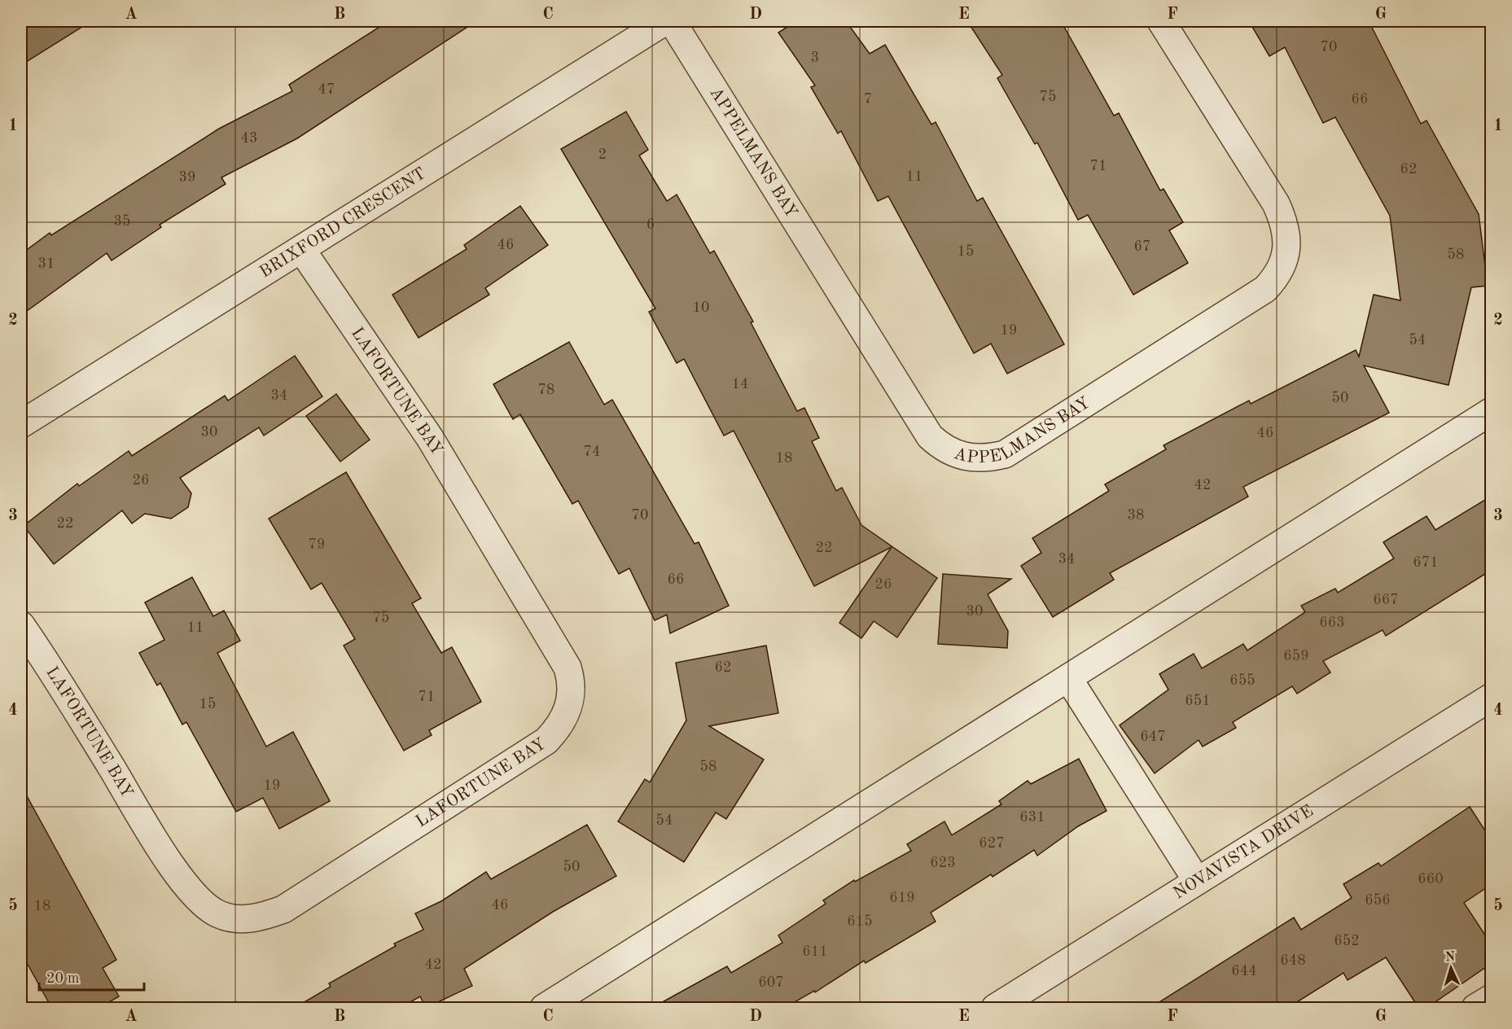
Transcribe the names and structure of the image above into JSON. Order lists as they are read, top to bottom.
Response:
{
  "streets": {
    "street": [
      "APPELMANS BAY",
      "BRIXFORD CRESCENT",
      "LAFORTUNE BAY",
      "NOVAVISTA DRIVE"
    ]
  },
  "crossings": [
    ["BRIXFORD CRESCENT", "LAFORTUNE BAY"]
  ],
  "house_numbers": [
    "70",
    "3",
    "47",
    "75",
    "7",
    "66",
    "43",
    "2",
    "71",
    "62",
    "11",
    "39",
    "35",
    "6",
    "46",
    "67",
    "15",
    "58",
    "31",
    "10",
    "19",
    "54",
    "14",
    "78",
    "34",
    "50",
    "30",
    "46",
    "74",
    "18",
    "26",
    "42",
    "70",
    "38",
    "22",
    "79",
    "22",
    "34",
    "671",
    "66",
    "26",
    "667",
    "30",
    "75",
    "663",
    "11",
    "659",
    "62",
    "655",
    "71",
    "651",
    "15",
    "647",
    "58",
    "19",
    "631",
    "54",
    "627",
    "623",
    "50",
    "660",
    "619",
    "656",
    "46",
    "18",
    "615",
    "652",
    "611",
    "648",
    "42",
    "644",
    "607"
  ],
  "scale_bar": "20 m",
  "north": "top",
  "grid": {
    "columns": [
      "A",
      "B",
      "C",
      "D",
      "E",
      "F",
      "G"
    ],
    "rows": [
      "1",
      "2",
      "3",
      "4",
      "5"
    ]
  }
}
